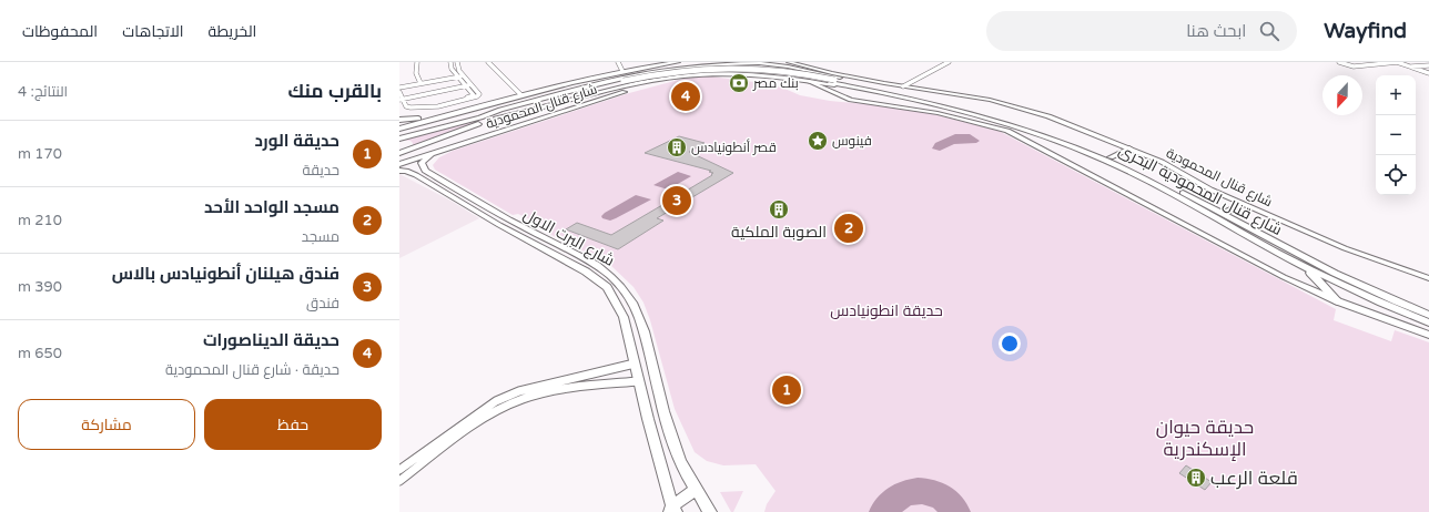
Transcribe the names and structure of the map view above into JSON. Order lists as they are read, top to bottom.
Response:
{
  "streets": {
    "main road": ["شارع قنال المحمودية", "شارع قنال المحمودية البحرى", "شارع البرت الاول"]
  },
  "crossings": [
    ["شارع قنال المحمودية", "شارع البرت الاول"]
  ],
  "parks": ["حديقة انطونيادس", "حديقة حيوان الإسكندرية"],
  "places": {
    "bank": ["بنك مصر"],
    "place": ["فينوس"],
    "building": ["قصر أنطونيادس", "الصوبة الملكية", "قلعة الرعب"]
  },
  "north": "bottom",
  "page": {
    "header": "Wayfind",
    "search": "ابحث هنا",
    "nav": ["الخريطة", "الاتجاهات", "المحفوظات"],
    "heading": ["بالقرب منك", "النتائج: 4"],
    "map_buttons": ["+", "−"],
    "pins": [
      "4",
      "3",
      "2",
      "1"
    ],
    "list": [
      {
        "mark": "1",
        "name": "حديقة الورد",
        "note": "حديقة",
        "value": "170 m"
      },
      {
        "mark": "2",
        "name": "مسجد الواحد الأحد",
        "note": "مسجد",
        "value": "210 m"
      },
      {
        "mark": "3",
        "name": "فندق هيلنان أنطونيادس بالاس",
        "note": "فندق",
        "value": "390 m"
      },
      {
        "mark": "4",
        "name": "حديقة الديناصورات",
        "note": "حديقة · شارع قنال المحمودية",
        "value": "650 m"
      }
    ],
    "buttons": ["حفظ", "مشاركة"]
  }
}
